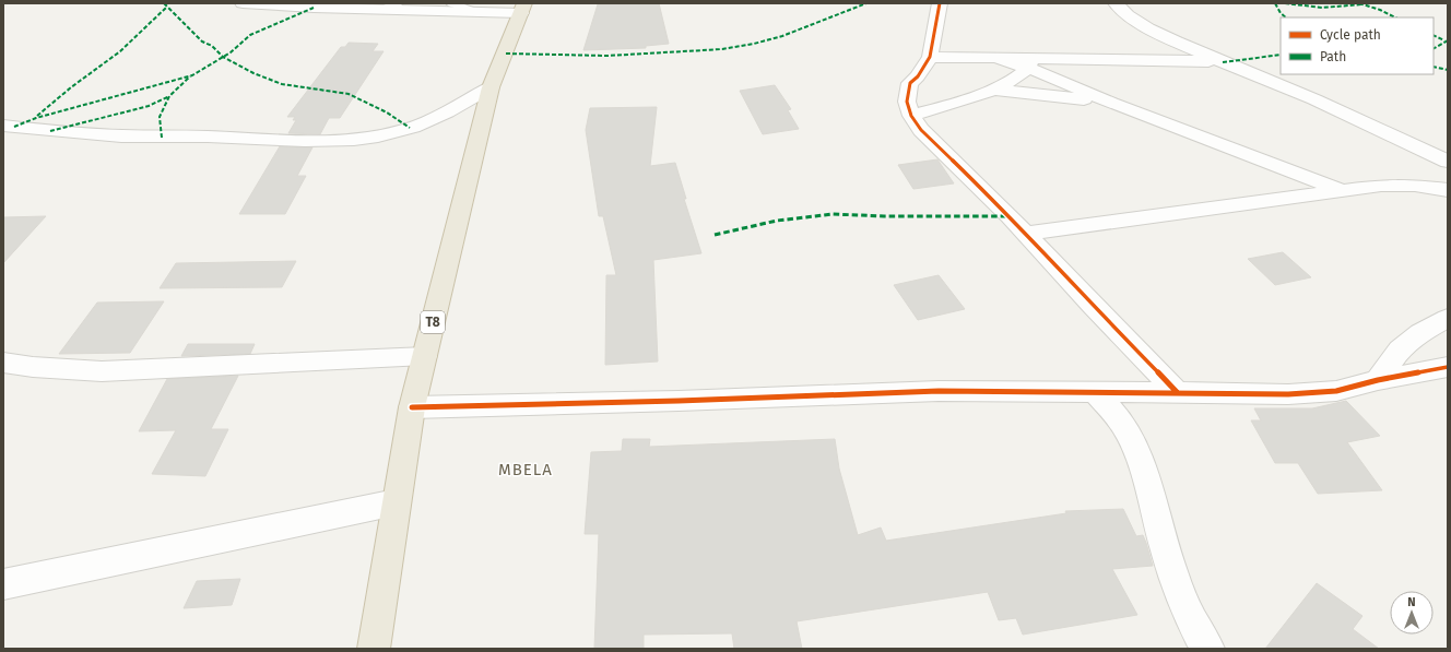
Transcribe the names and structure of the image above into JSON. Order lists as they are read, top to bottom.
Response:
{
  "streets": {
    "highway": ["T8"]
  },
  "districts": ["MBELA"],
  "legend": ["Cycle path", "Path"],
  "north": "top"
}
